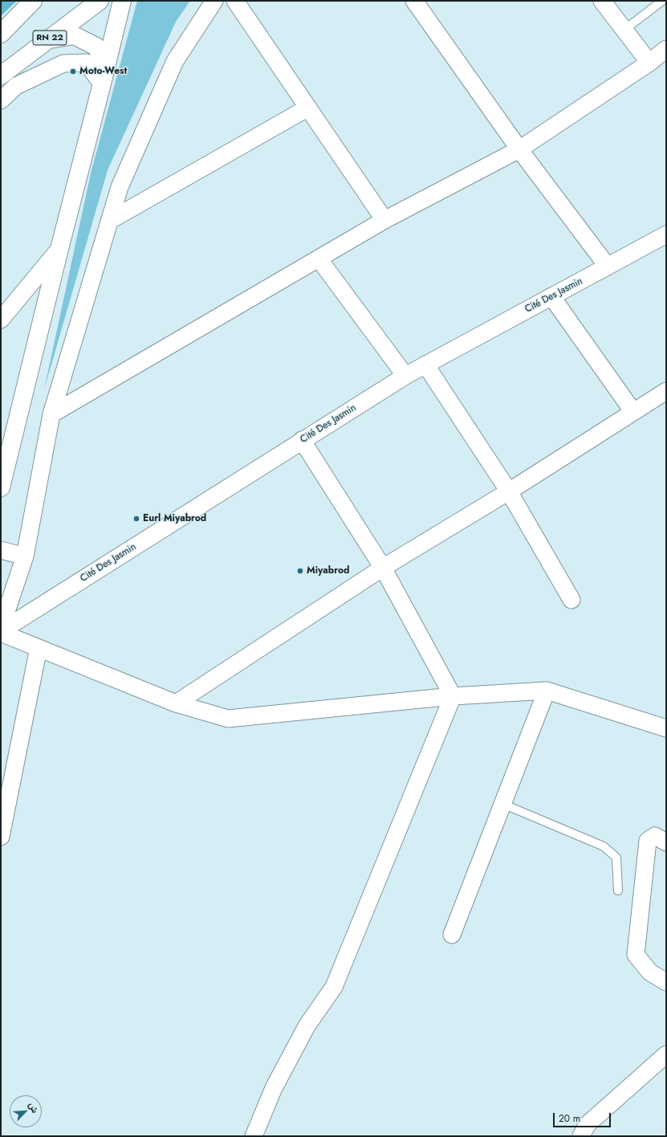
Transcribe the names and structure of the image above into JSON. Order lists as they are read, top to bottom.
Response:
{
  "streets": {
    "main road": ["RN 22"],
    "street": ["Cité Des Jasmin"]
  },
  "places": ["Moto-West", "Eurl Miyabrod", "Miyabrod"],
  "scale_bar": "20 m",
  "north": "top right"
}
